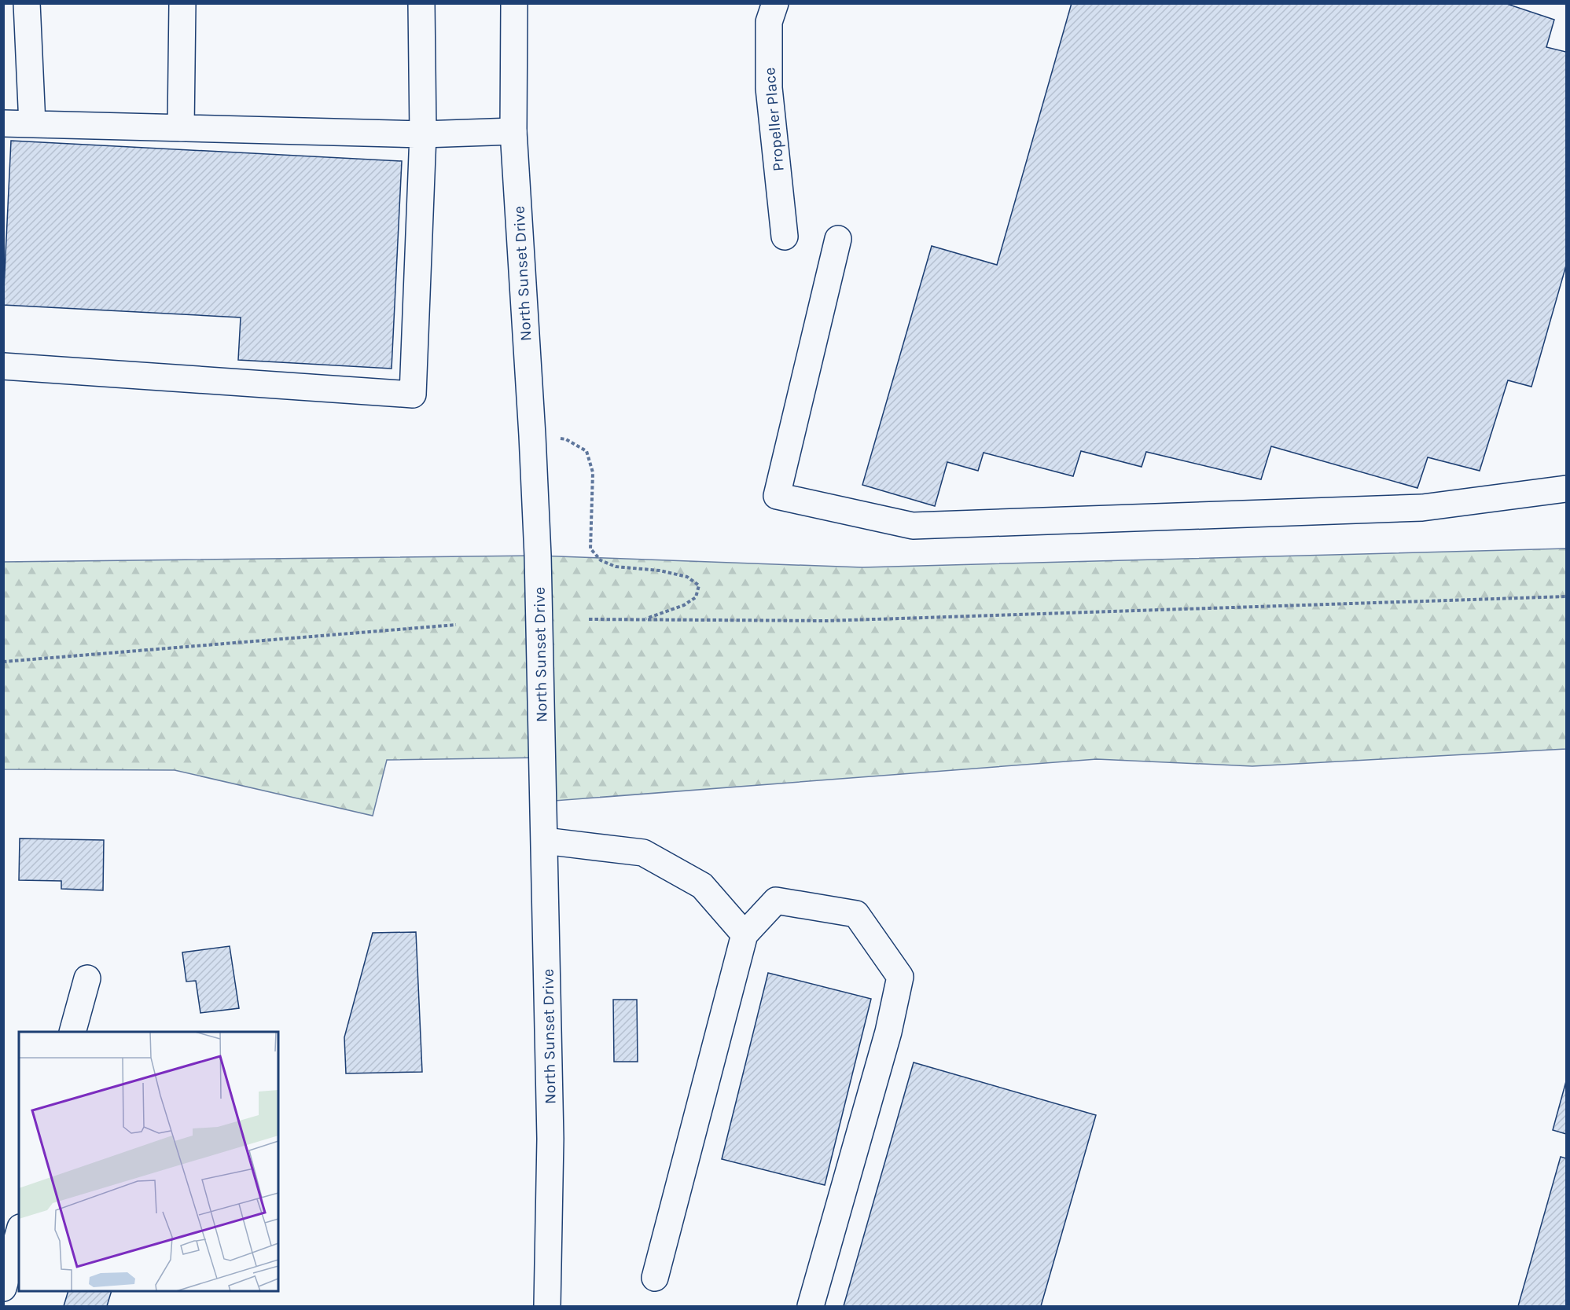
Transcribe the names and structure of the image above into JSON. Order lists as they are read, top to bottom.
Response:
{
  "streets": {
    "main road": ["Propeller Place", "North Sunset Drive"]
  }
}
